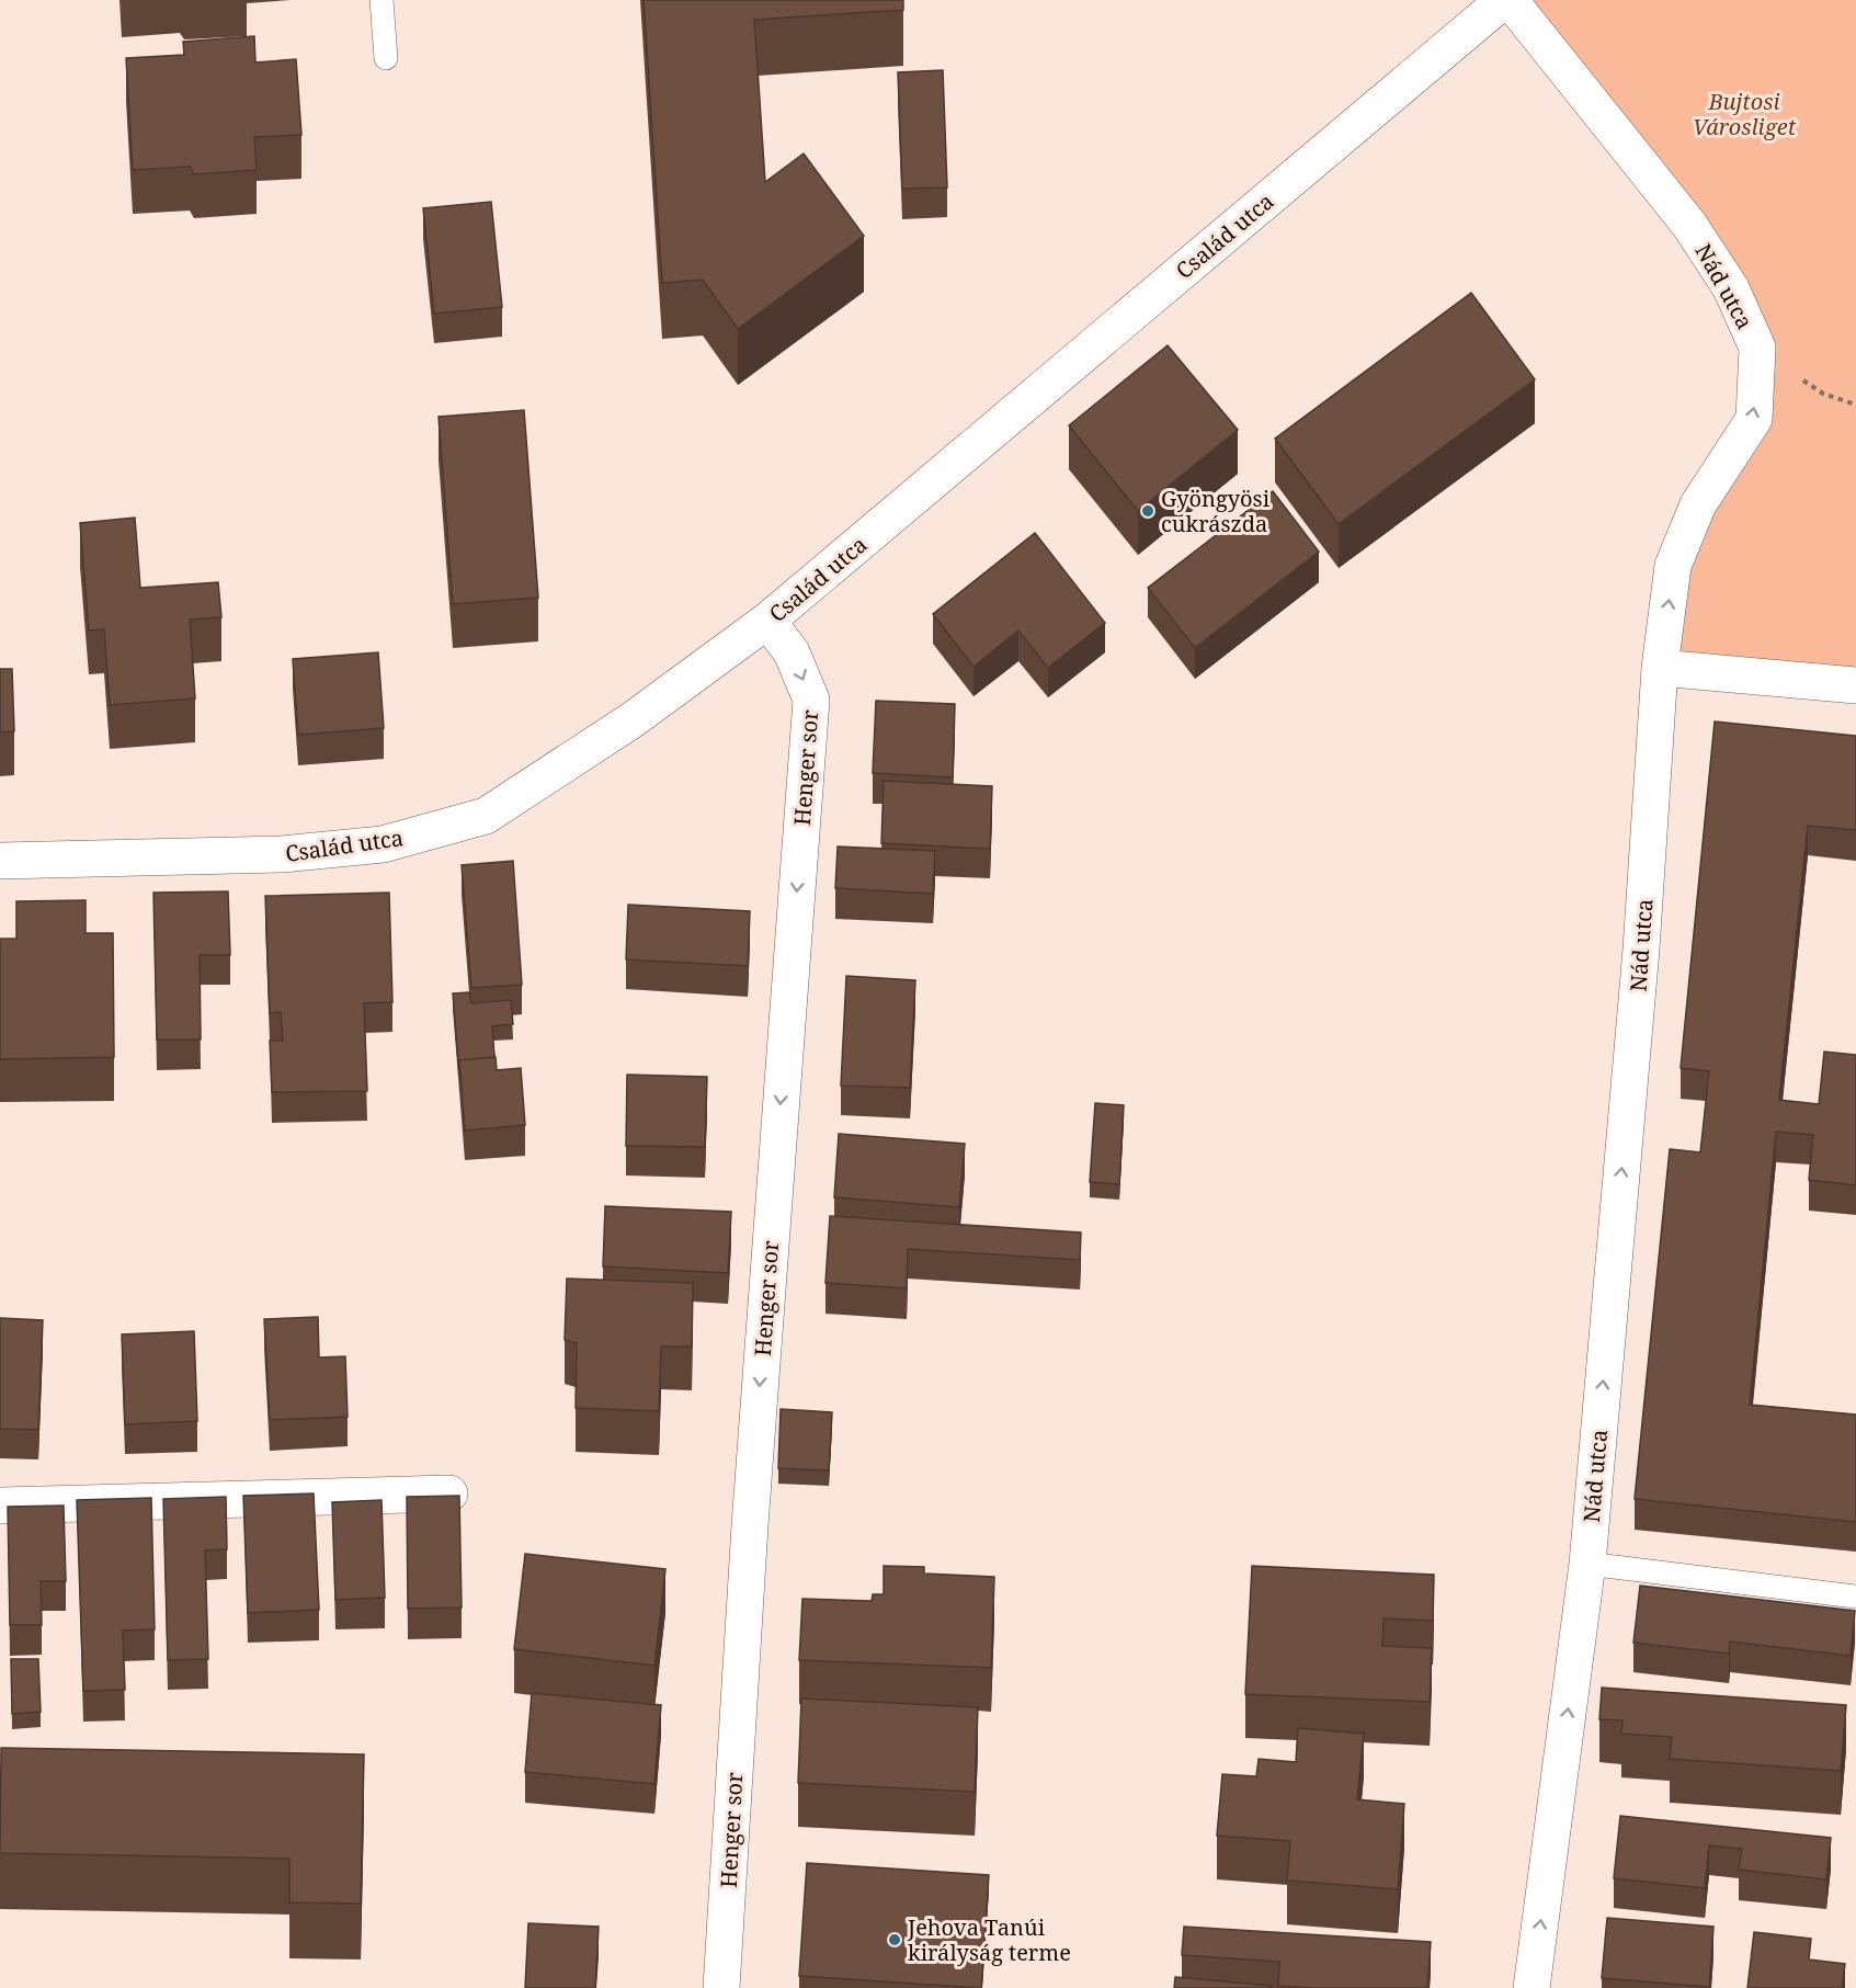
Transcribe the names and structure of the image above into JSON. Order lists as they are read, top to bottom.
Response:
{
  "streets": {
    "street": ["Család utca", "Nád utca", "Henger sor"]
  },
  "crossings": [
    ["Család utca", "Henger sor"]
  ],
  "one_way": ["Nád utca", "Henger sor"],
  "parks": ["Bujtosi Városliget"],
  "places": ["Gyöngyösi cukrászda", "Jehova Tanúi királyság terme"]
}
